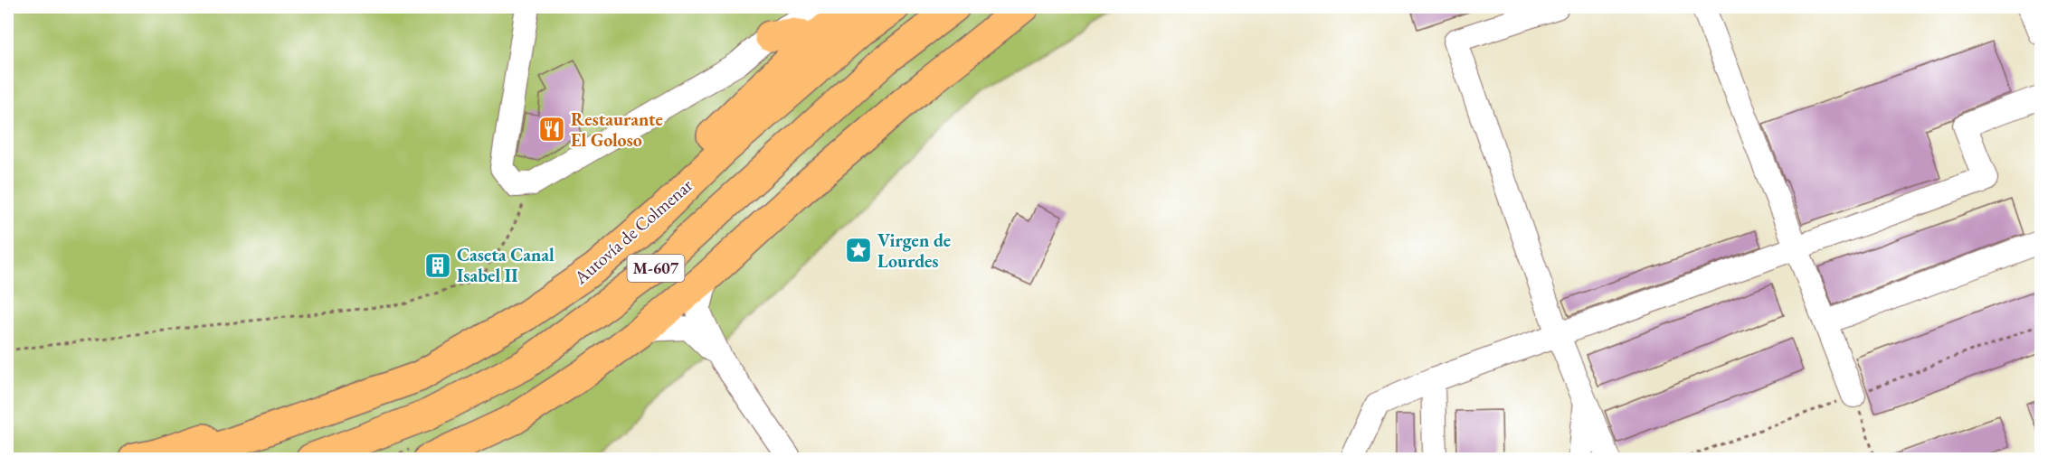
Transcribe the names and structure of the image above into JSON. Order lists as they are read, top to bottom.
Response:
{
  "streets": {
    "highway": ["Autovía de Colmenar", "M-607"]
  },
  "places": {
    "restaurant": ["Restaurante El Goloso"],
    "place": ["Virgen de Lourdes"],
    "building": ["Caseta Canal Isabel II"]
  }
}
